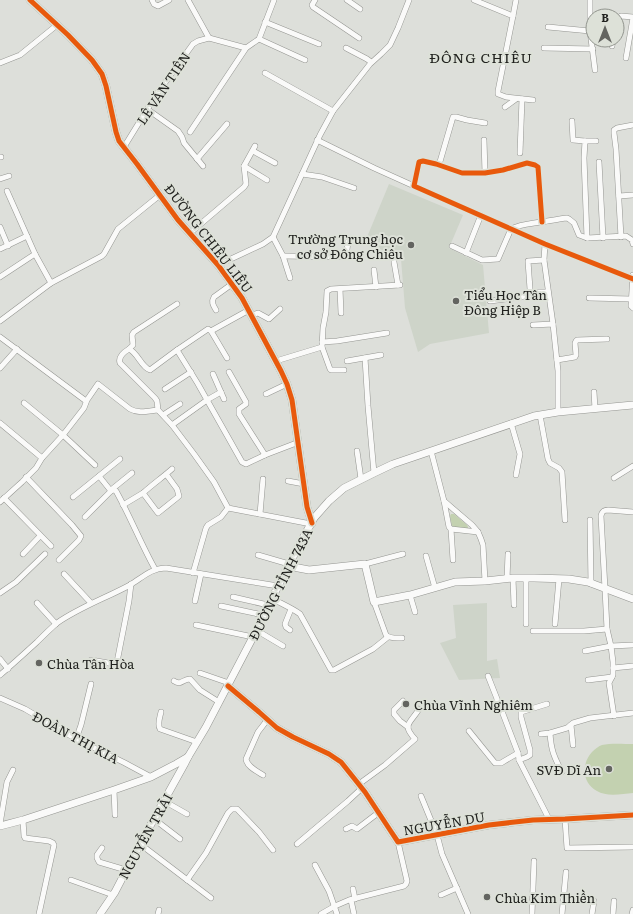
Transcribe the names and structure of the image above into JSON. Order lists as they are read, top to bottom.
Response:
{
  "streets": {
    "street": [
      "LÊ VĂN TIÊN",
      "ĐƯỜNG CHIÊU LIÊU",
      "ĐƯỜNG TỈNH 743A",
      "ĐOÀN THỊ KIA",
      "NGUYỄN DU",
      "NGUYỄN TRÃI"
    ]
  },
  "crossings": [
    ["LÊ VĂN TIÊN", "ĐƯỜNG CHIÊU LIÊU"],
    ["ĐƯỜNG CHIÊU LIÊU", "ĐƯỜNG TỈNH 743A"],
    ["ĐƯỜNG TỈNH 743A", "NGUYỄN DU"],
    ["ĐƯỜNG TỈNH 743A", "NGUYỄN TRÃI"]
  ],
  "districts": ["ĐÔNG CHIÊU"],
  "places": [
    "Trường Trung học cơ sở Đông Chiêu",
    "Tiểu Học Tân Đông Hiệp B",
    "Chùa Tân Hòa",
    "Chùa Vĩnh Nghiêm",
    "SVĐ Dĩ An",
    "Chùa Kim Thiền"
  ],
  "north": "top"
}
